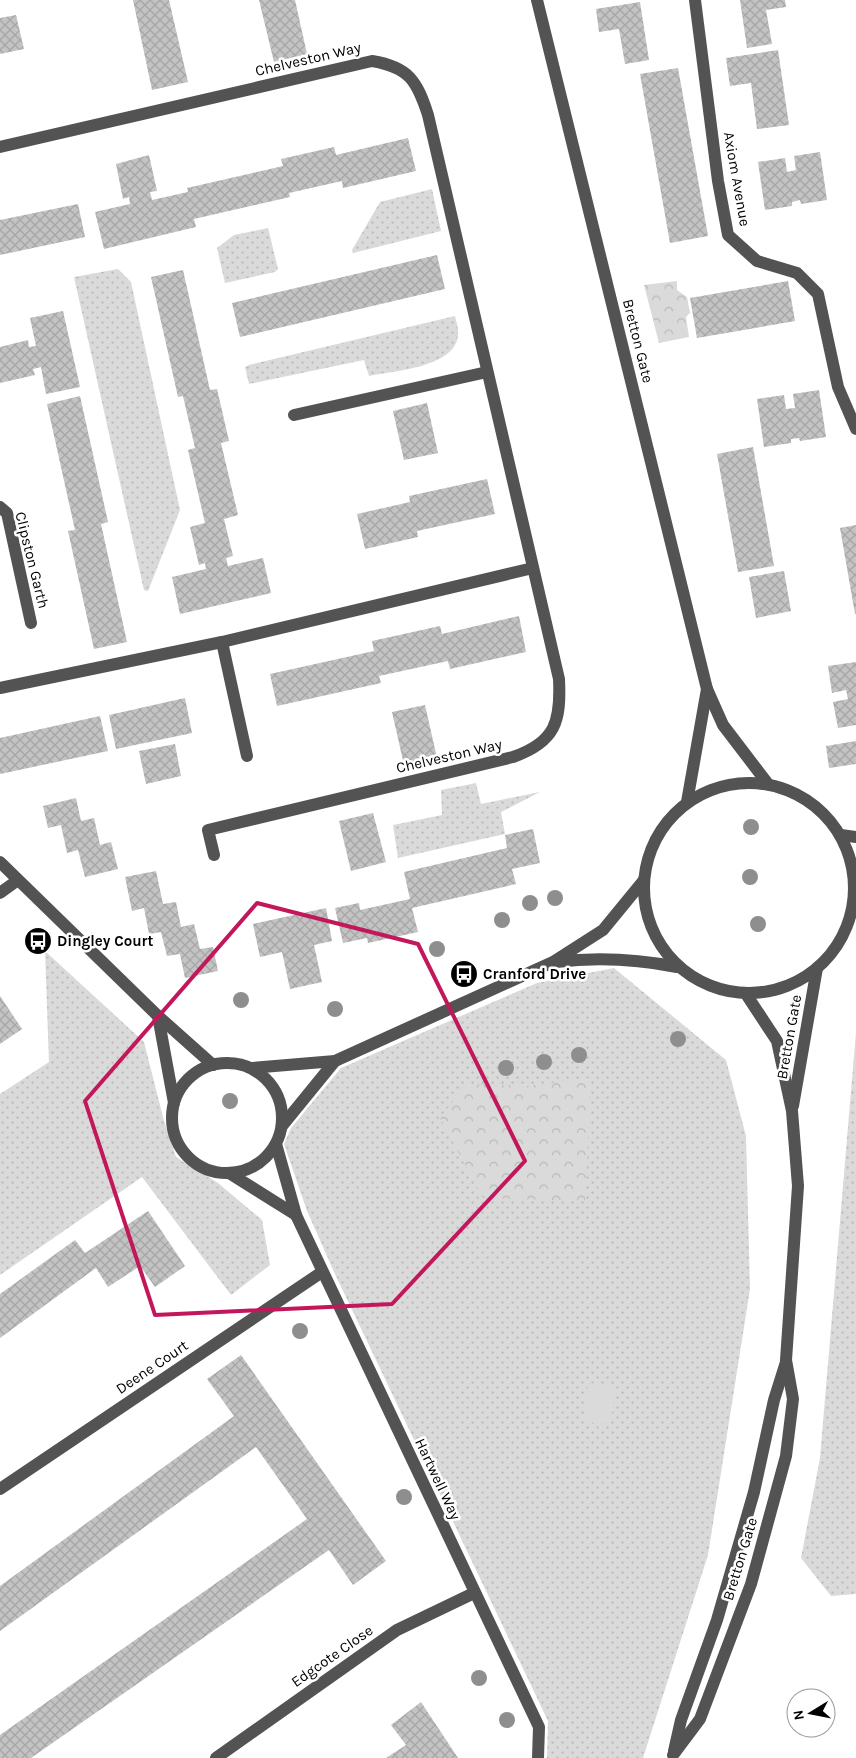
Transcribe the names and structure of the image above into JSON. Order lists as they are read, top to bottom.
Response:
{
  "streets": {
    "street": [
      "Chelveston Way",
      "Axiom Avenue",
      "Bretton Gate",
      "Clipston Garth",
      "Deene Court",
      "Hartwell Way",
      "Edgcote Close"
    ]
  },
  "crossings": [
    ["Deene Court", "Hartwell Way"],
    ["Hartwell Way", "Edgcote Close"]
  ],
  "places": {
    "bus stop": ["Dingley Court", "Cranford Drive"]
  },
  "north": "left"
}
